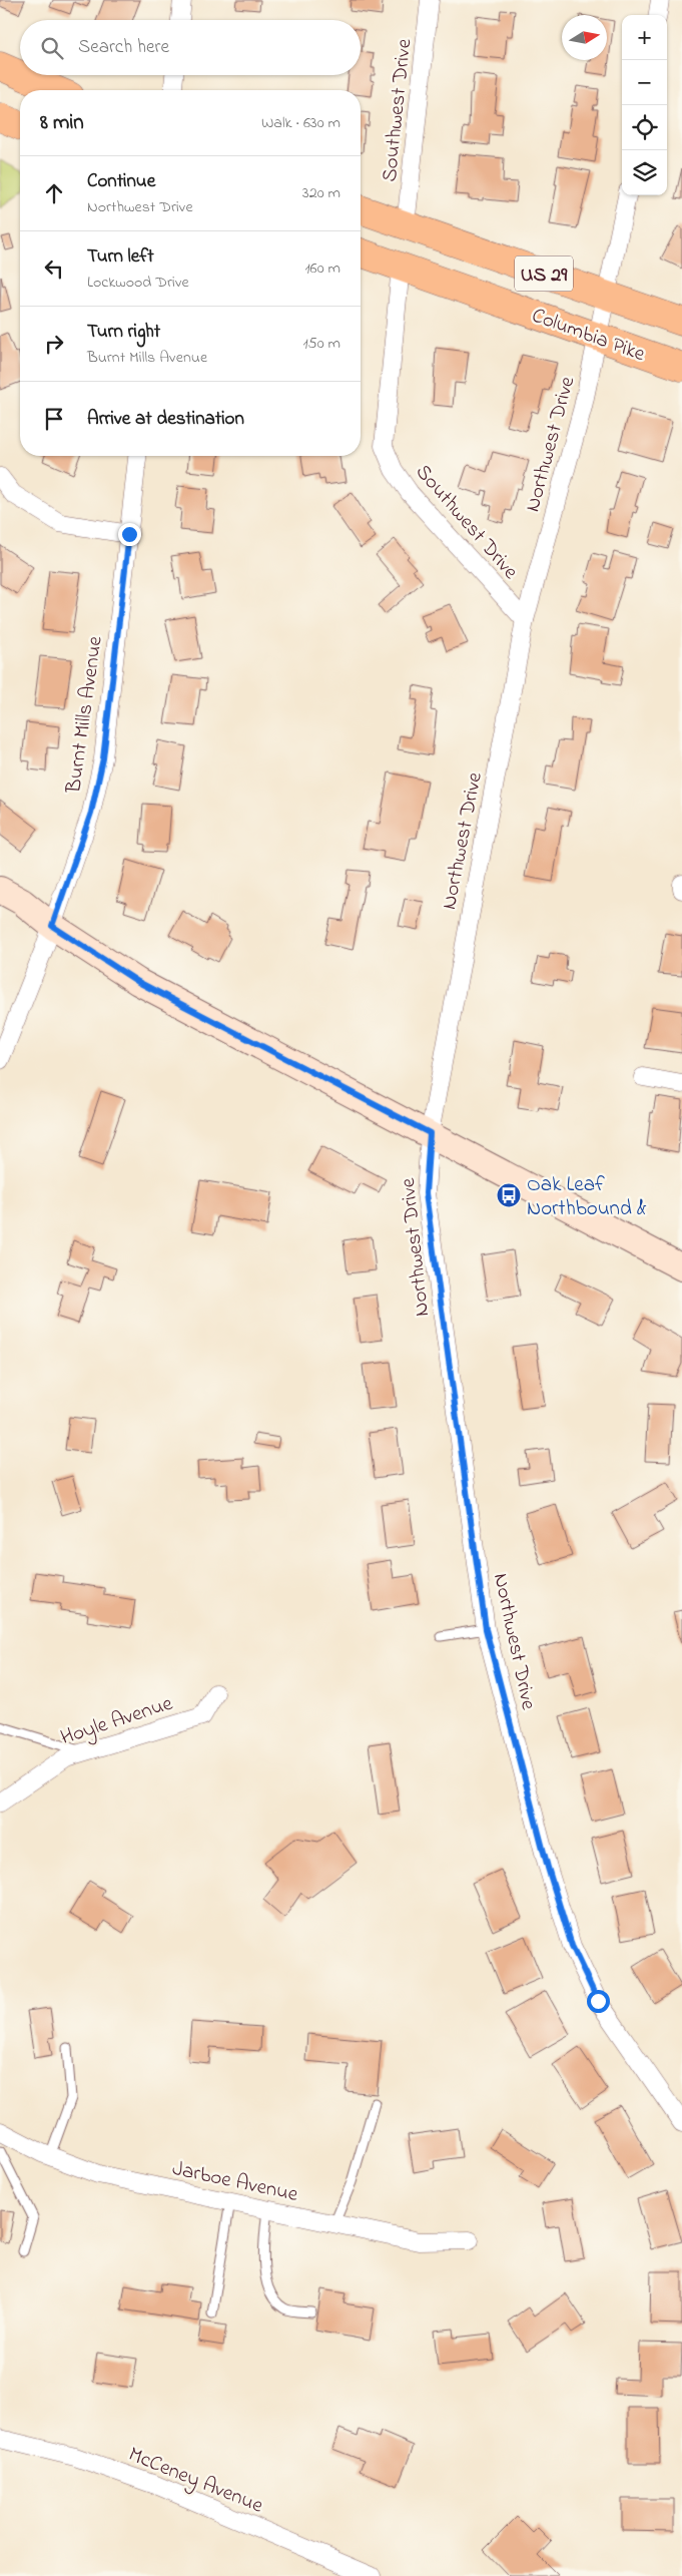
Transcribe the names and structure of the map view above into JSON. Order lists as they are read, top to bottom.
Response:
{
  "streets": {
    "highway": ["US 29", "Columbia Pike"],
    "street": [
      "Southwest Drive",
      "Northwest Drive",
      "Burnt Mills Avenue",
      "Hoyle Avenue",
      "Jarboe Avenue",
      "McCeney Avenue"
    ]
  },
  "crossings": [
    ["Southwest Drive", "Columbia Pike"],
    ["Southwest Drive", "Northwest Drive"],
    ["Columbia Pike", "Northwest Drive"]
  ],
  "places": {
    "bus stop": ["Oak Leaf Northbound &"]
  },
  "north": "right",
  "page": {
    "map_buttons": ["+", "−"],
    "search": "Search here",
    "heading": ["8 min", "Walk · 630 m"],
    "list": [
      ["Continue", "Northwest Drive", "320 m"],
      ["Turn left", "Lockwood Drive", "160 m"],
      ["Turn right", "Burnt Mills Avenue", "150 m"],
      "Arrive at destination"
    ]
  }
}
